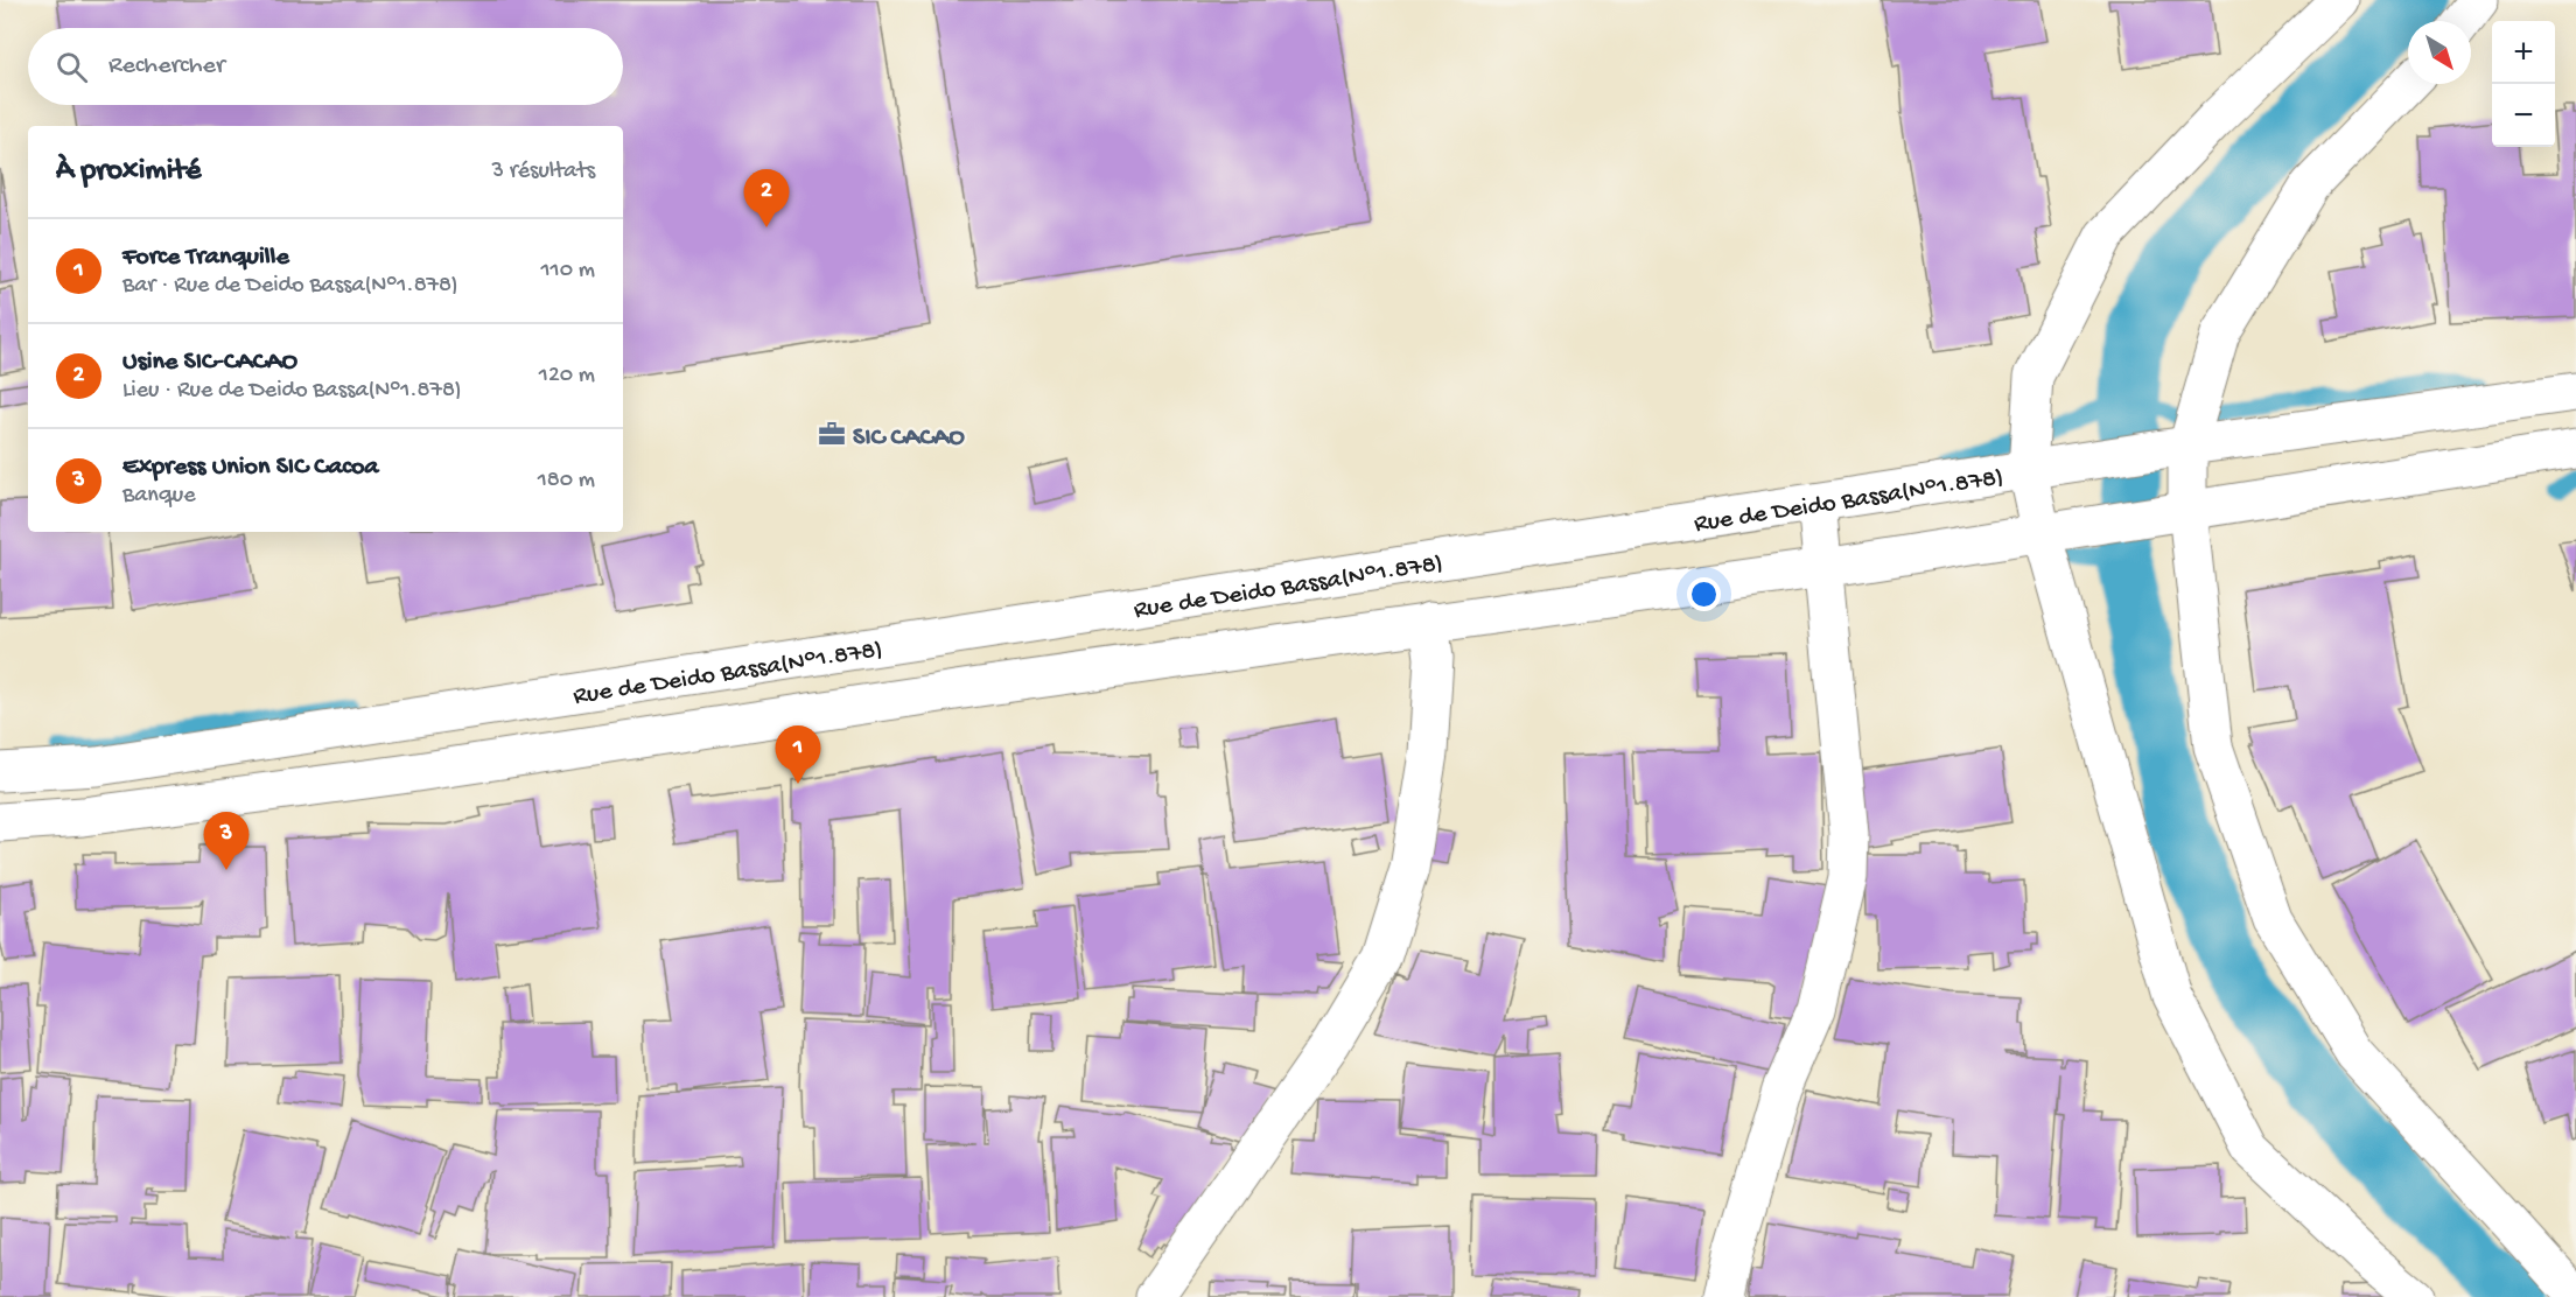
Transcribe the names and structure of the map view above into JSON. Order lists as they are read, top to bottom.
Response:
{
  "streets": {
    "main road": ["Rue de Deido Bassa(N°1.878)"]
  },
  "places": {
    "office": ["SIC CACAO"]
  },
  "north": "bottom right",
  "page": {
    "map_buttons": ["+", "−"],
    "search": "Rechercher",
    "heading": ["À proximité", "3 résultats"],
    "pins": ["2", "1", "3"],
    "list": [
      {
        "mark": "1",
        "name": "Force Tranquille",
        "note": "Bar · Rue de Deido Bassa(N°1.878)",
        "value": "110 m"
      },
      {
        "mark": "2",
        "name": "Usine SIC-CACAO",
        "note": "Lieu · Rue de Deido Bassa(N°1.878)",
        "value": "120 m"
      },
      {
        "mark": "3",
        "name": "Express Union SIC Cacoa",
        "note": "Banque",
        "value": "180 m"
      }
    ]
  }
}
